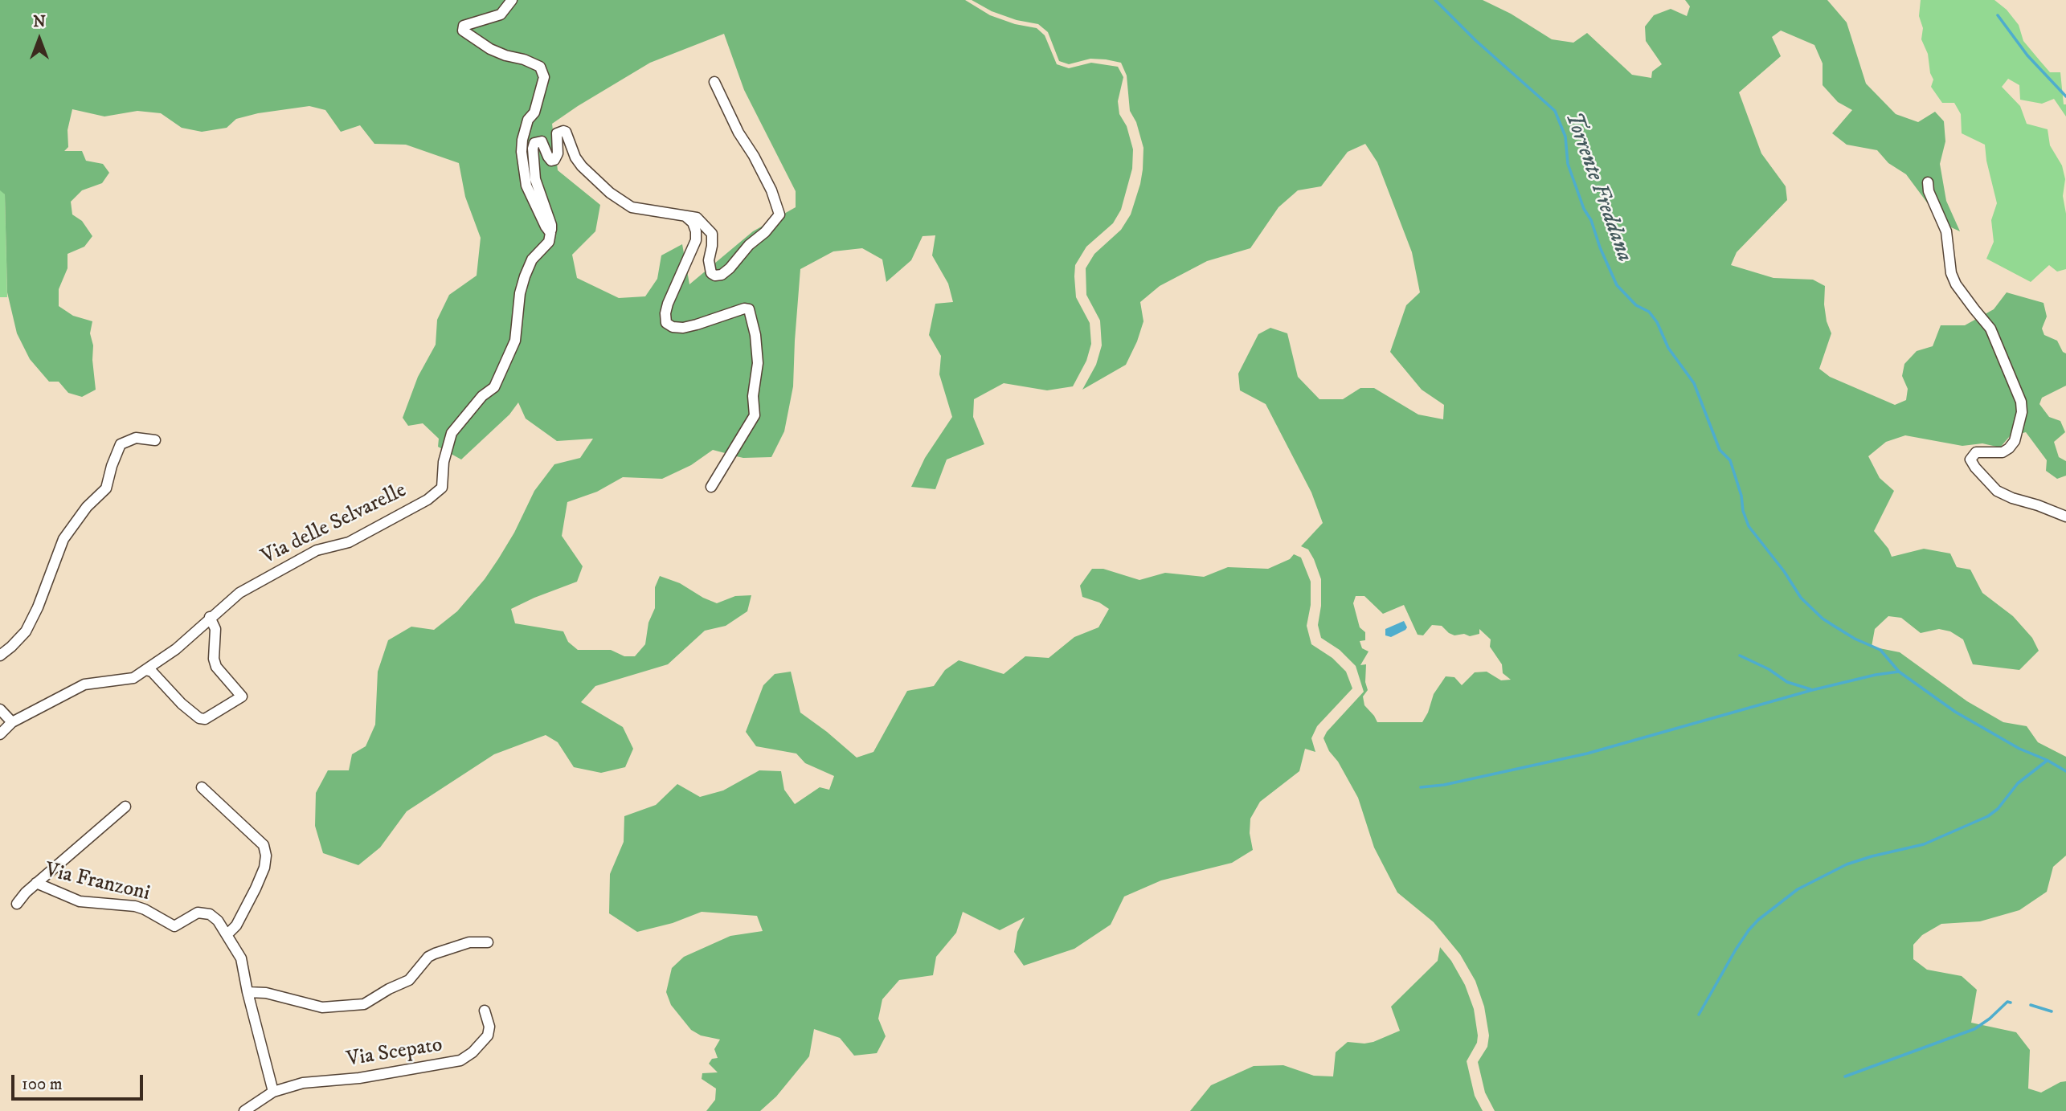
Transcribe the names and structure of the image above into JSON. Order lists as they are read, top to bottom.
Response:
{
  "streets": {
    "street": ["Via delle Selvarelle", "Via Franzoni", "Via Scepato"]
  },
  "water": ["Torrente Freddana"],
  "scale_bar": "100 m",
  "north": "top"
}
